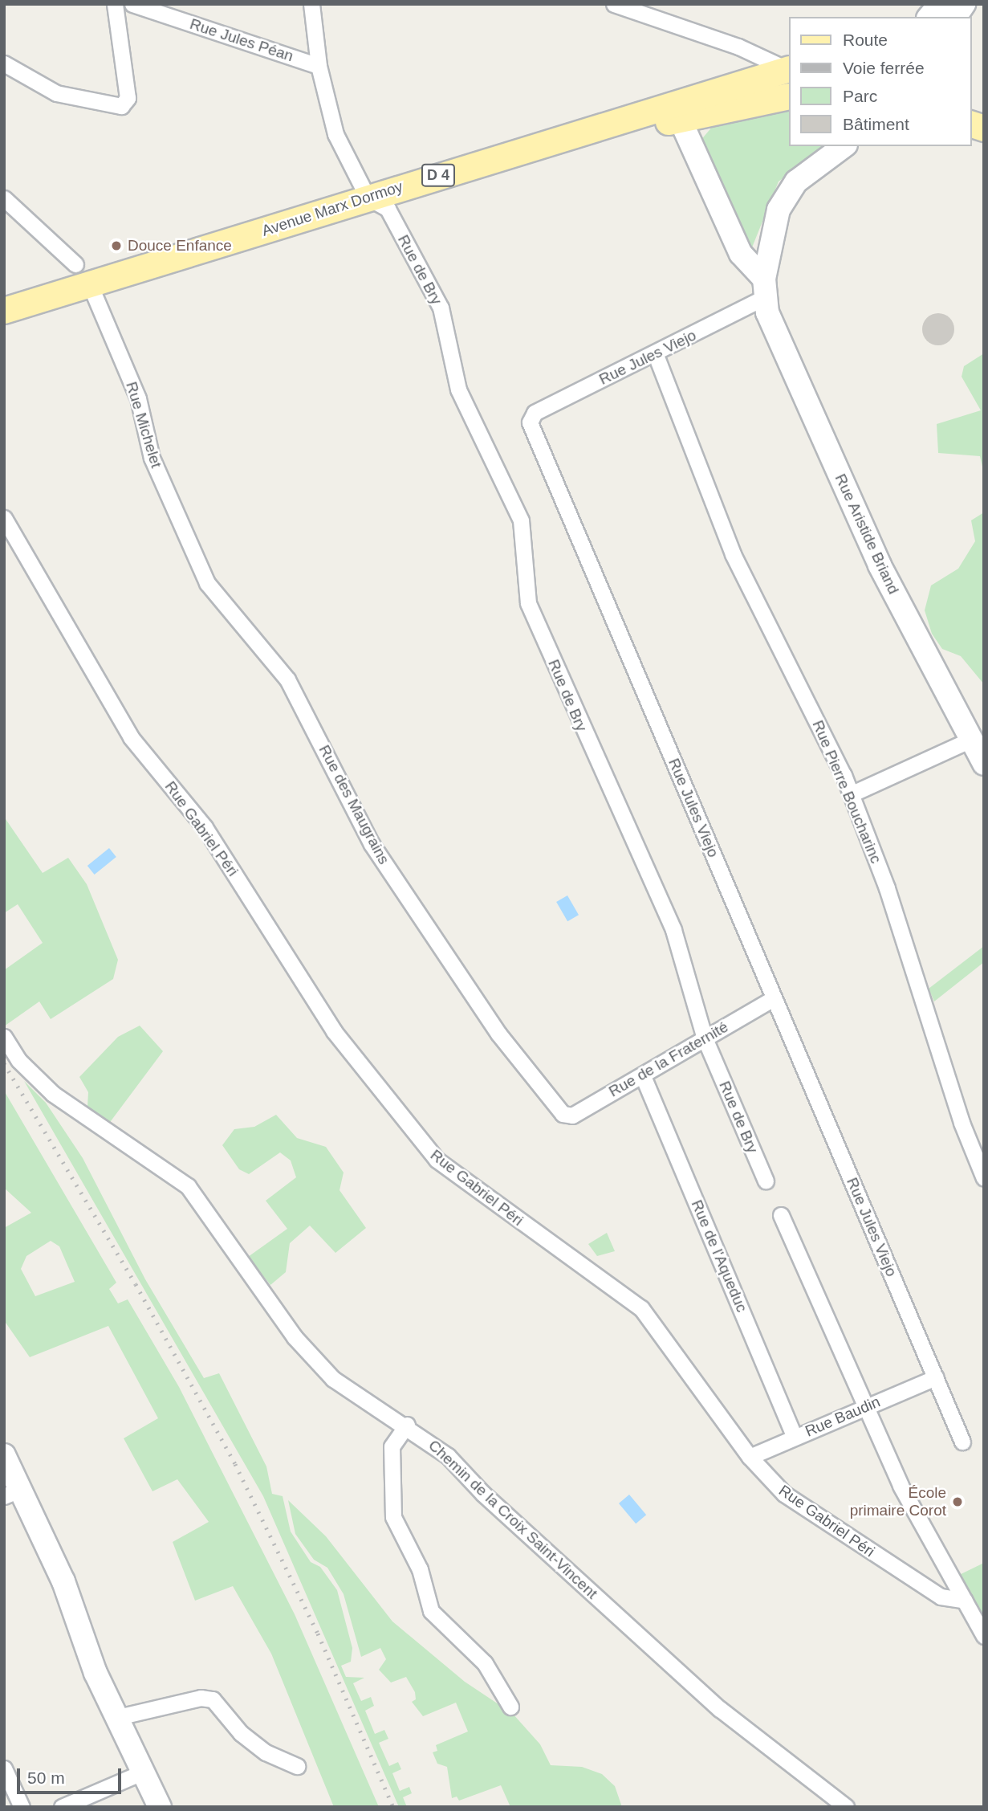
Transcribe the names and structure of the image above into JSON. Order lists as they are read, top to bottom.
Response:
{
  "streets": {
    "main road": ["D 4", "Avenue Marx Dormoy"],
    "street": [
      "Rue Jules Péan",
      "Rue de Bry",
      "Rue Jules Viejo",
      "Rue Michelet",
      "Rue Aristide Briand",
      "Rue Pierre Boucharinc",
      "Rue des Maugrains",
      "Rue Gabriel Péri",
      "Rue de la Fraternité",
      "Rue de l'Aqueduc",
      "Rue Baudin",
      "Chemin de la Croix Saint-Vincent"
    ]
  },
  "crossings": [
    ["Rue Jules Péan", "Rue de Bry"],
    ["Avenue Marx Dormoy", "Rue de Bry"],
    ["Avenue Marx Dormoy", "Rue Michelet"],
    ["Avenue Marx Dormoy", "Rue Aristide Briand"],
    ["Rue de Bry", "Rue de la Fraternité"],
    ["Rue Jules Viejo", "Rue Aristide Briand"],
    ["Rue Jules Viejo", "Rue Pierre Boucharinc"],
    ["Rue Jules Viejo", "Rue de la Fraternité"],
    ["Rue Jules Viejo", "Rue Baudin"],
    ["Rue Michelet", "Rue des Maugrains"],
    ["Rue des Maugrains", "Rue de la Fraternité"],
    ["Rue Gabriel Péri", "Rue Baudin"],
    ["Rue de la Fraternité", "Rue de l'Aqueduc"],
    ["Rue de l'Aqueduc", "Rue Baudin"]
  ],
  "places": ["Douce Enfance", "École primaire Corot"],
  "legend": [
    "Route",
    "Voie ferrée",
    "Parc",
    "Bâtiment"
  ],
  "scale_bar": "50 m"
}
